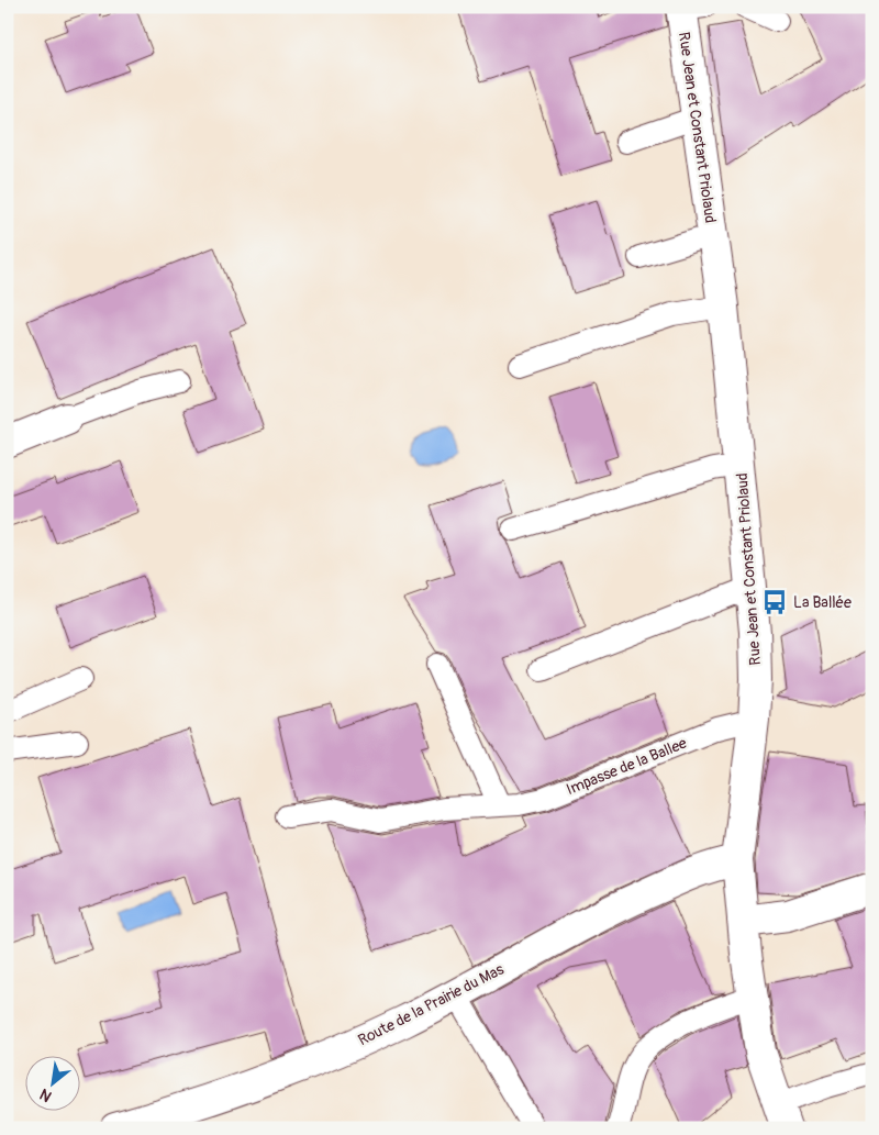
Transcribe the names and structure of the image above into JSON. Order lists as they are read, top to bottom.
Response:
{
  "streets": {
    "street": ["Rue Jean et Constant Priolaud", "Route de la Prairie du Mas"],
    "lane": ["Impasse de la Ballee"]
  },
  "crossings": [
    ["Rue Jean et Constant Priolaud", "Impasse de la Ballee"],
    ["Rue Jean et Constant Priolaud", "Route de la Prairie du Mas"]
  ],
  "places": {
    "bus stop": ["La Ballée"]
  },
  "north": "bottom left"
}
